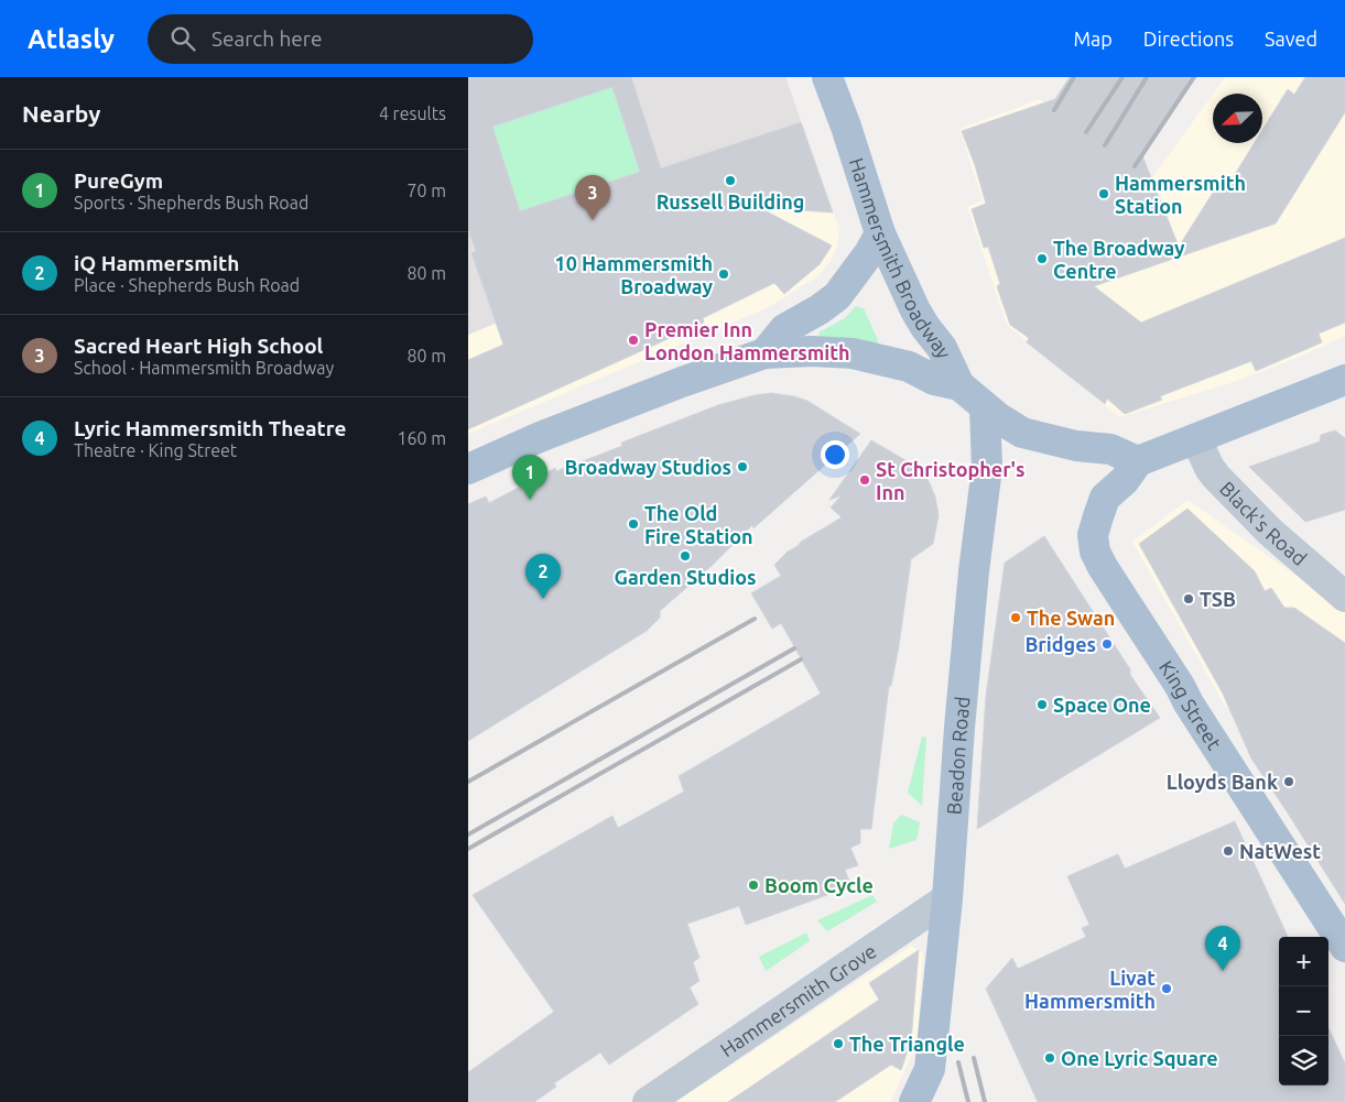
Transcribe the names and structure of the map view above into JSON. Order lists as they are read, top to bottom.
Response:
{
  "streets": {
    "main road": ["Hammersmith Broadway", "King Street", "Beadon Road"],
    "street": ["Black's Road", "Hammersmith Grove"]
  },
  "crossings": [
    ["Hammersmith Broadway", "King Street"],
    ["Hammersmith Broadway", "Beadon Road"],
    ["Beadon Road", "Hammersmith Grove"]
  ],
  "places": [
    "Russell Building",
    "Hammersmith Station",
    "The Broadway Centre",
    "10 Hammersmith Broadway",
    "Premier Inn London Hammersmith",
    "Broadway Studios",
    "St Christopher's Inn",
    "The Old Fire Station",
    "Garden Studios",
    "TSB",
    "The Swan",
    "Bridges",
    "Space One",
    "Lloyds Bank",
    "NatWest",
    "Boom Cycle",
    "Livat Hammersmith",
    "The Triangle",
    "One Lyric Square"
  ],
  "north": "bottom left",
  "page": {
    "header": "Atlasly",
    "search": "Search here",
    "nav": ["Map", "Directions", "Saved"],
    "heading": ["Nearby", "4 results"],
    "list": [
      {
        "mark": "1",
        "name": "PureGym",
        "note": "Sports · Shepherds Bush Road",
        "value": "70 m"
      },
      {
        "mark": "2",
        "name": "iQ Hammersmith",
        "note": "Place · Shepherds Bush Road",
        "value": "80 m"
      },
      {
        "mark": "3",
        "name": "Sacred Heart High School",
        "note": "School · Hammersmith Broadway",
        "value": "80 m"
      },
      {
        "mark": "4",
        "name": "Lyric Hammersmith Theatre",
        "note": "Theatre · King Street",
        "value": "160 m"
      }
    ],
    "pins": [
      "3",
      "1",
      "2",
      "4"
    ],
    "map_buttons": ["+", "−"]
  }
}
